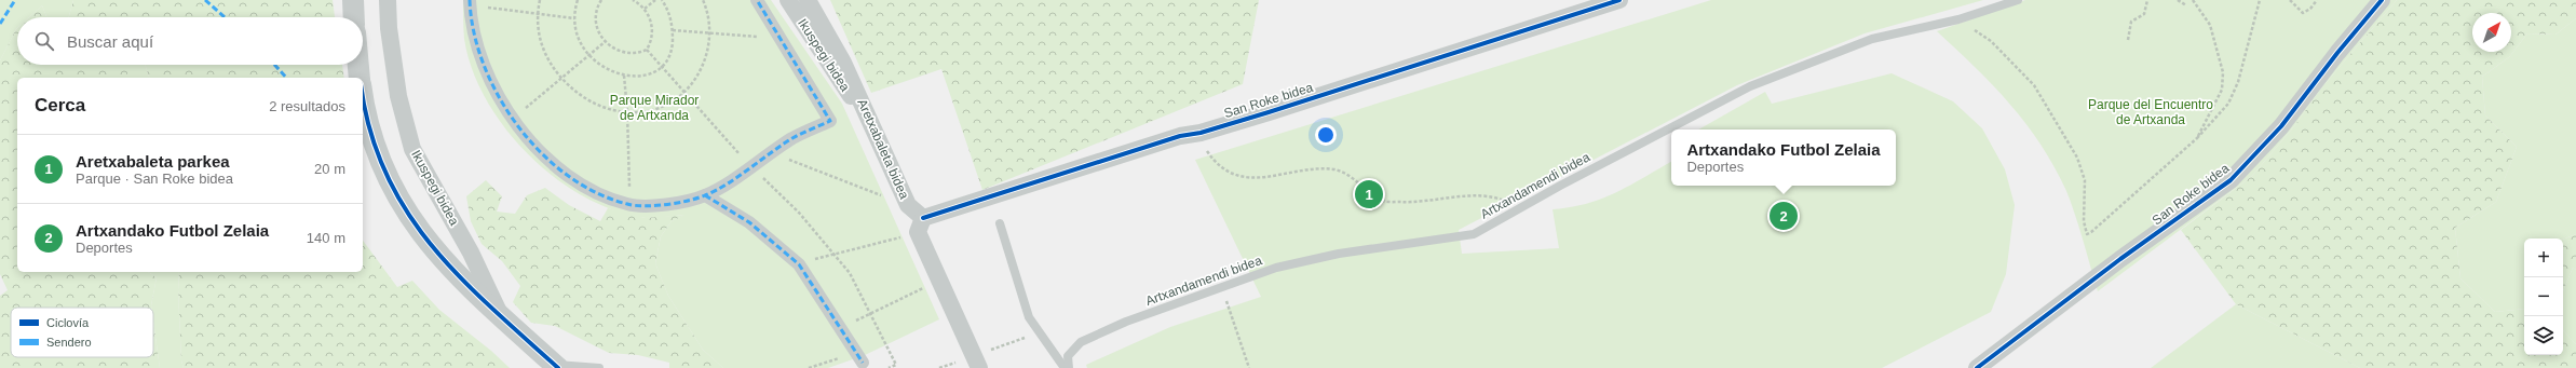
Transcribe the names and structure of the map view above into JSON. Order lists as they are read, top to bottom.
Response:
{
  "streets": {
    "street": ["Ikuspegi bidea", "San Roke bidea", "Aretxabaleta bidea"],
    "lane": ["Artxandamendi bidea"]
  },
  "crossings": [
    ["Ikuspegi bidea", "Aretxabaleta bidea"],
    ["San Roke bidea", "Aretxabaleta bidea"]
  ],
  "parks": ["Parque Mirador de Artxanda", "Parque del Encuentro de Artxanda"],
  "legend": ["Ciclovía", "Sendero"],
  "north": "top right",
  "page": {
    "search": "Buscar aquí",
    "heading": ["Cerca", "2 resultados"],
    "popup": ["Artxandako Futbol Zelaia", "Deportes"],
    "list": [
      {
        "mark": "1",
        "name": "Aretxabaleta parkea",
        "note": "Parque · San Roke bidea",
        "value": "20 m"
      },
      {
        "mark": "2",
        "name": "Artxandako Futbol Zelaia",
        "note": "Deportes",
        "value": "140 m"
      }
    ],
    "pins": ["1", "2"],
    "map_buttons": ["+", "−"]
  }
}
